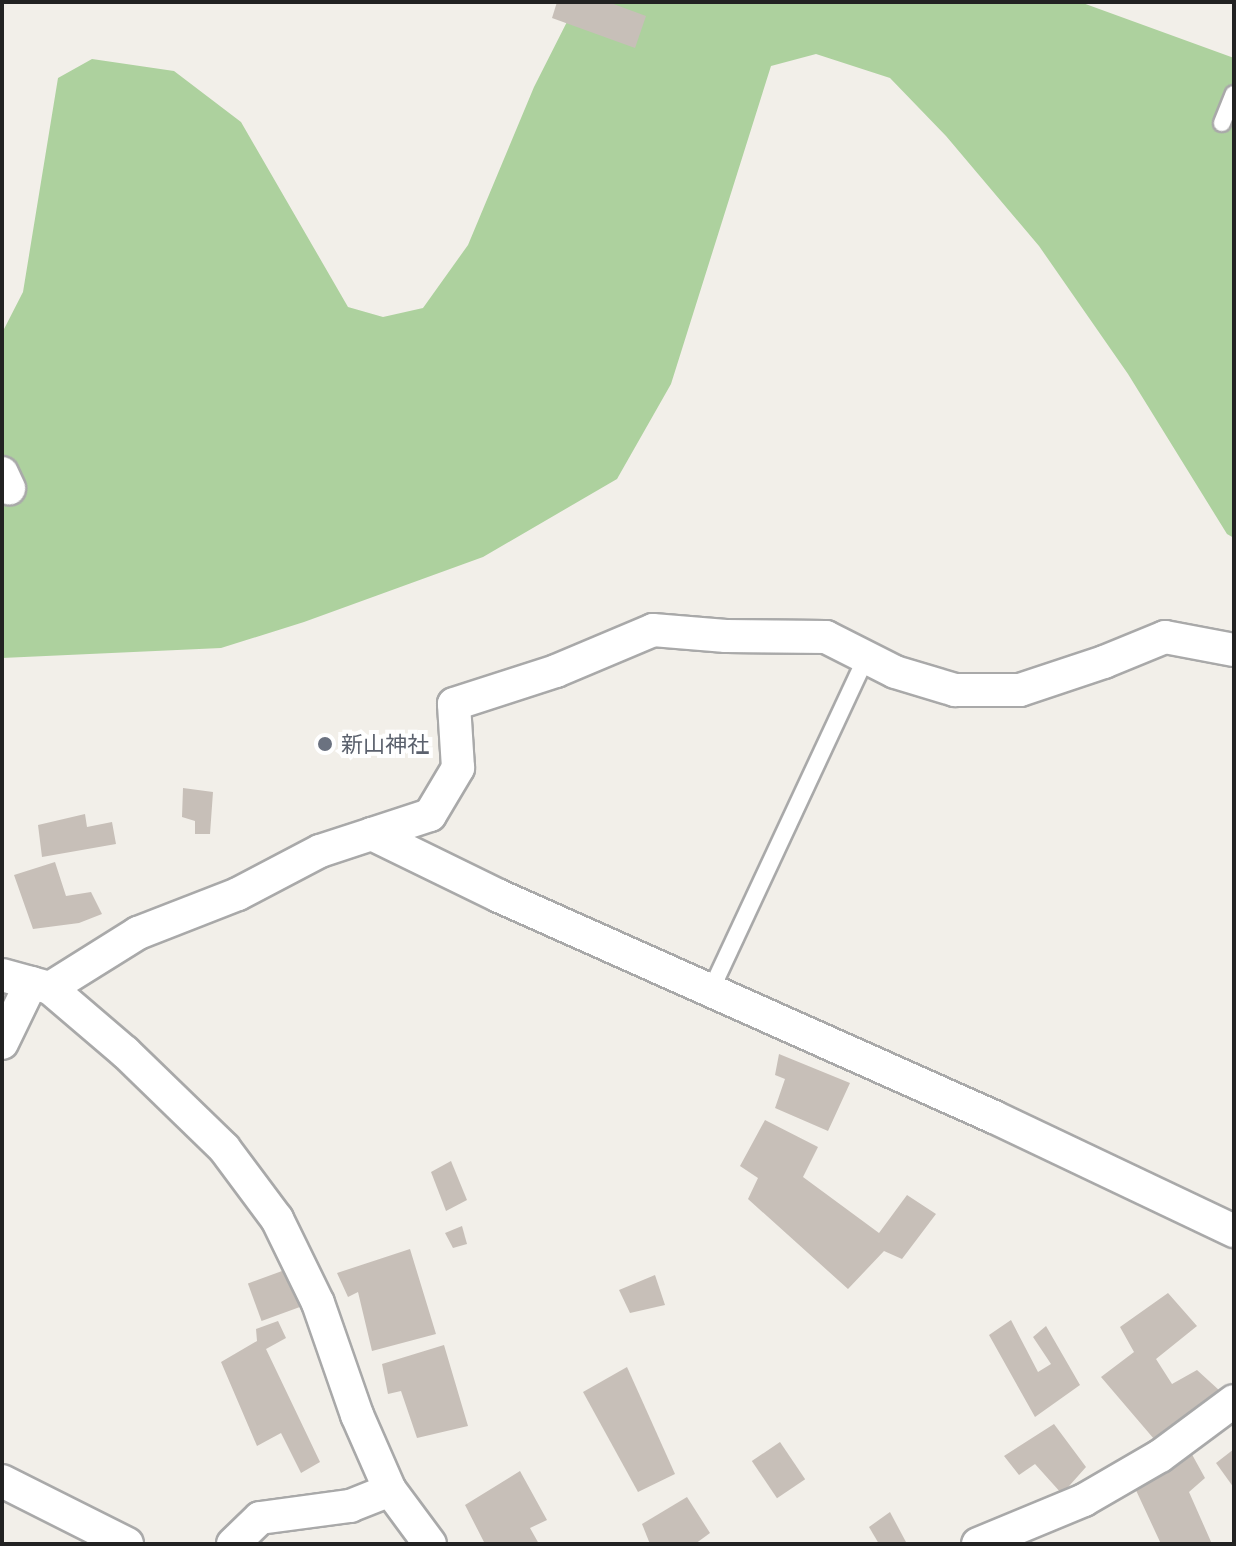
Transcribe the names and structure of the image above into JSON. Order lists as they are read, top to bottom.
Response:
{
  "places": ["新山神社"]
}
